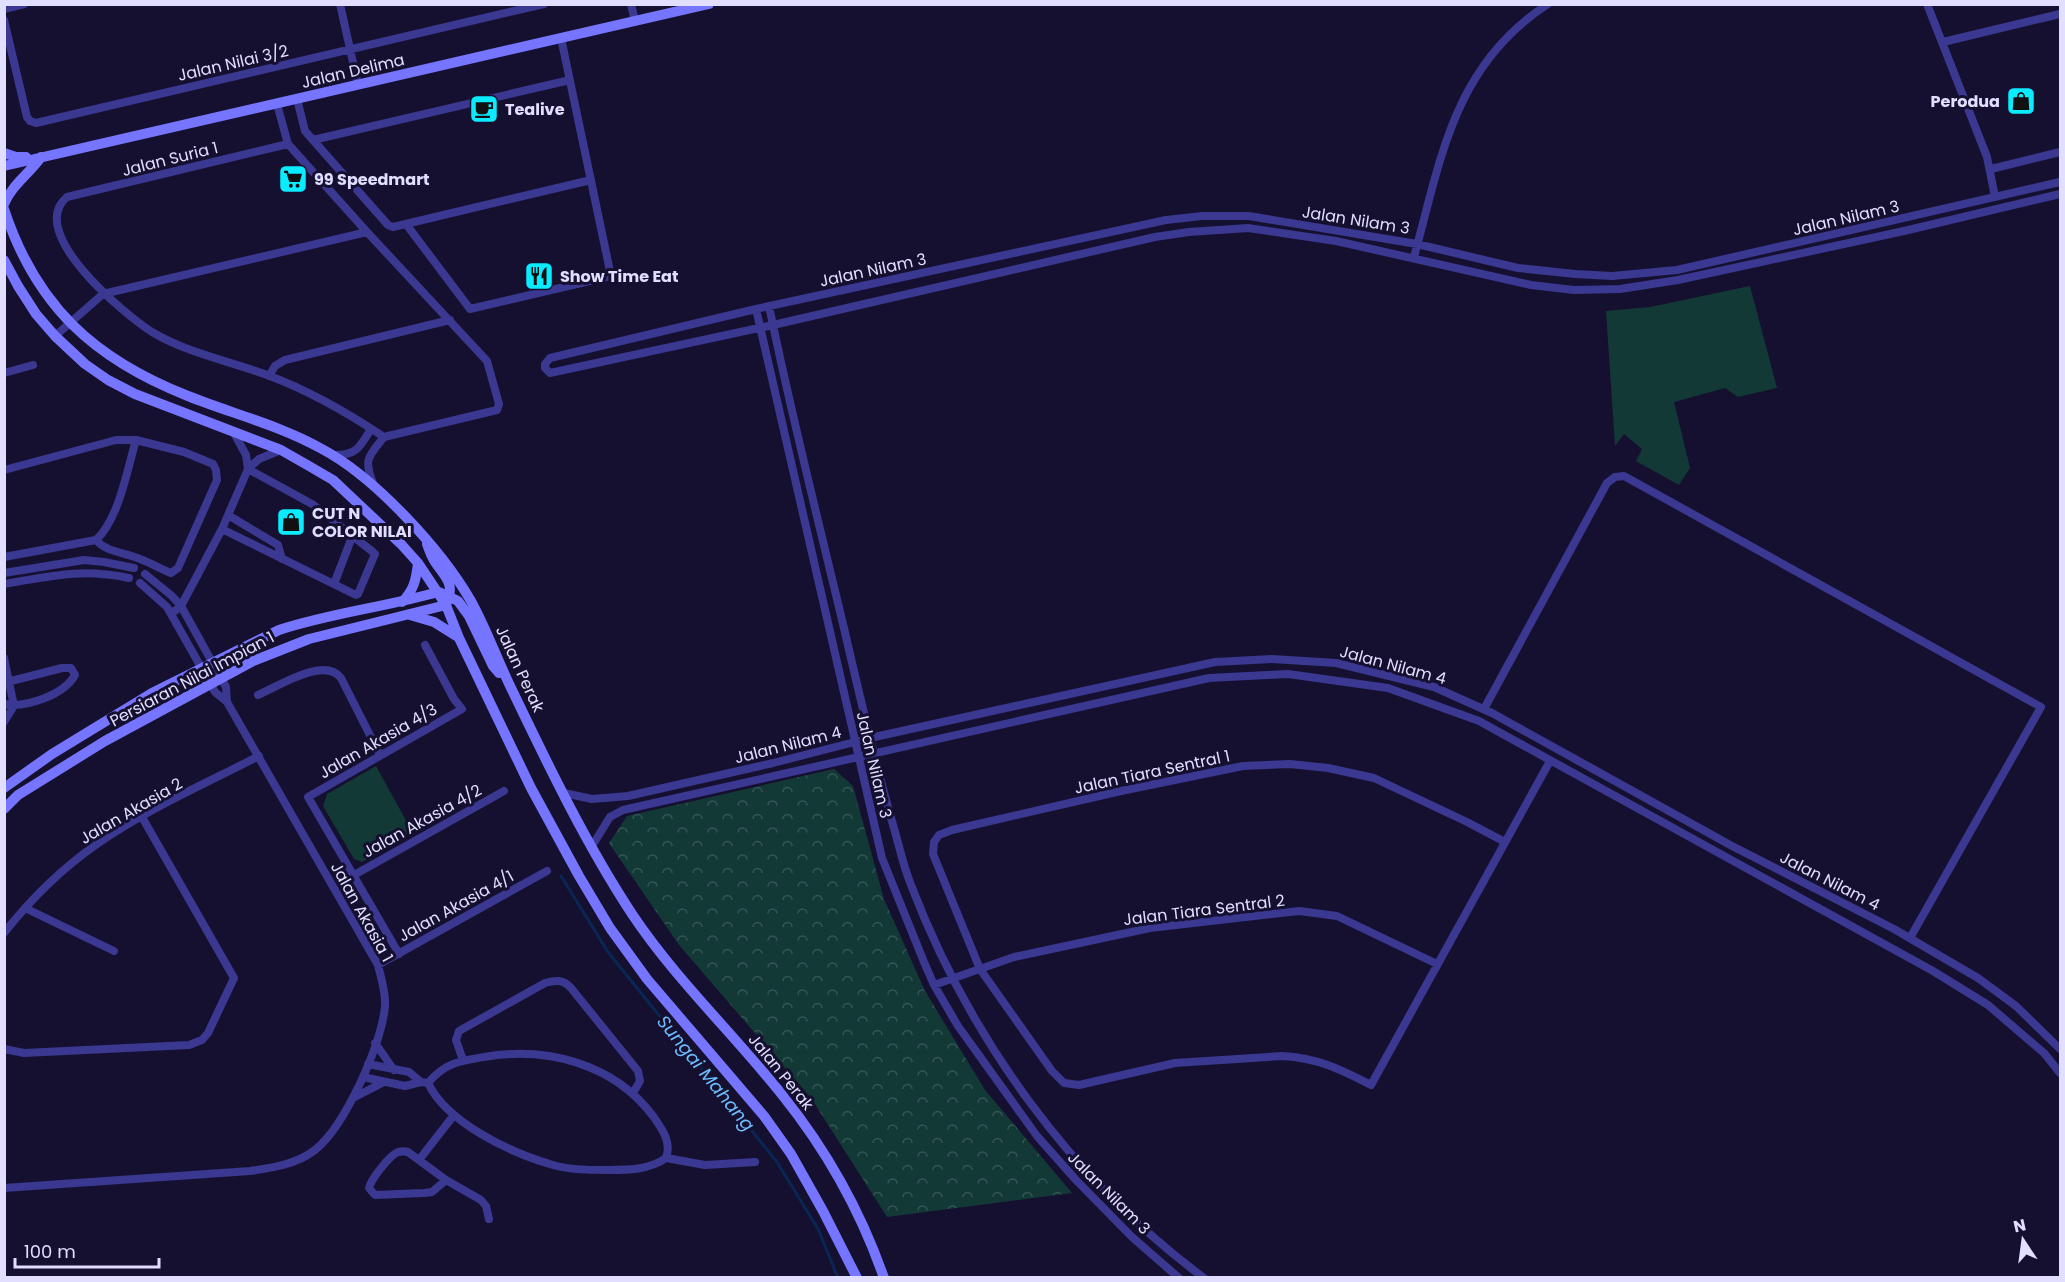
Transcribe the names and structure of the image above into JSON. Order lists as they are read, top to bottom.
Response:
{
  "streets": {
    "main road": ["Jalan Delima", "Jalan Perak", "Persiaran Nilai Impian 1"],
    "street": [
      "Jalan Nilai 3/2",
      "Jalan Suria 1",
      "Jalan Nilam 3",
      "Jalan Nilam 4",
      "Jalan Akasia 4/3",
      "Jalan Tiara Sentral 1",
      "Jalan Akasia 2",
      "Jalan Akasia 4/2",
      "Jalan Akasia 4/1",
      "Jalan Tiara Sentral 2",
      "Jalan Akasia 1"
    ]
  },
  "crossings": [
    ["Jalan Nilam 3", "Jalan Nilam 4"],
    ["Jalan Nilam 3", "Jalan Tiara Sentral 2"],
    ["Jalan Nilam 4", "Jalan Perak"],
    ["Persiaran Nilai Impian 1", "Jalan Akasia 1"],
    ["Jalan Akasia 4/3", "Jalan Akasia 4/2"],
    ["Jalan Tiara Sentral 1", "Jalan Tiara Sentral 2"],
    ["Jalan Akasia 2", "Jalan Akasia 1"],
    ["Jalan Akasia 4/1", "Jalan Akasia 1"]
  ],
  "water": ["Sungai Mahang"],
  "places": {
    "shop": ["Perodua", "CUT N COLOR NILAI"],
    "cafe": ["Tealive"],
    "supermarket": ["99 Speedmart"],
    "restaurant": ["Show Time Eat"]
  },
  "scale_bar": "100 m",
  "north": "top"
}
